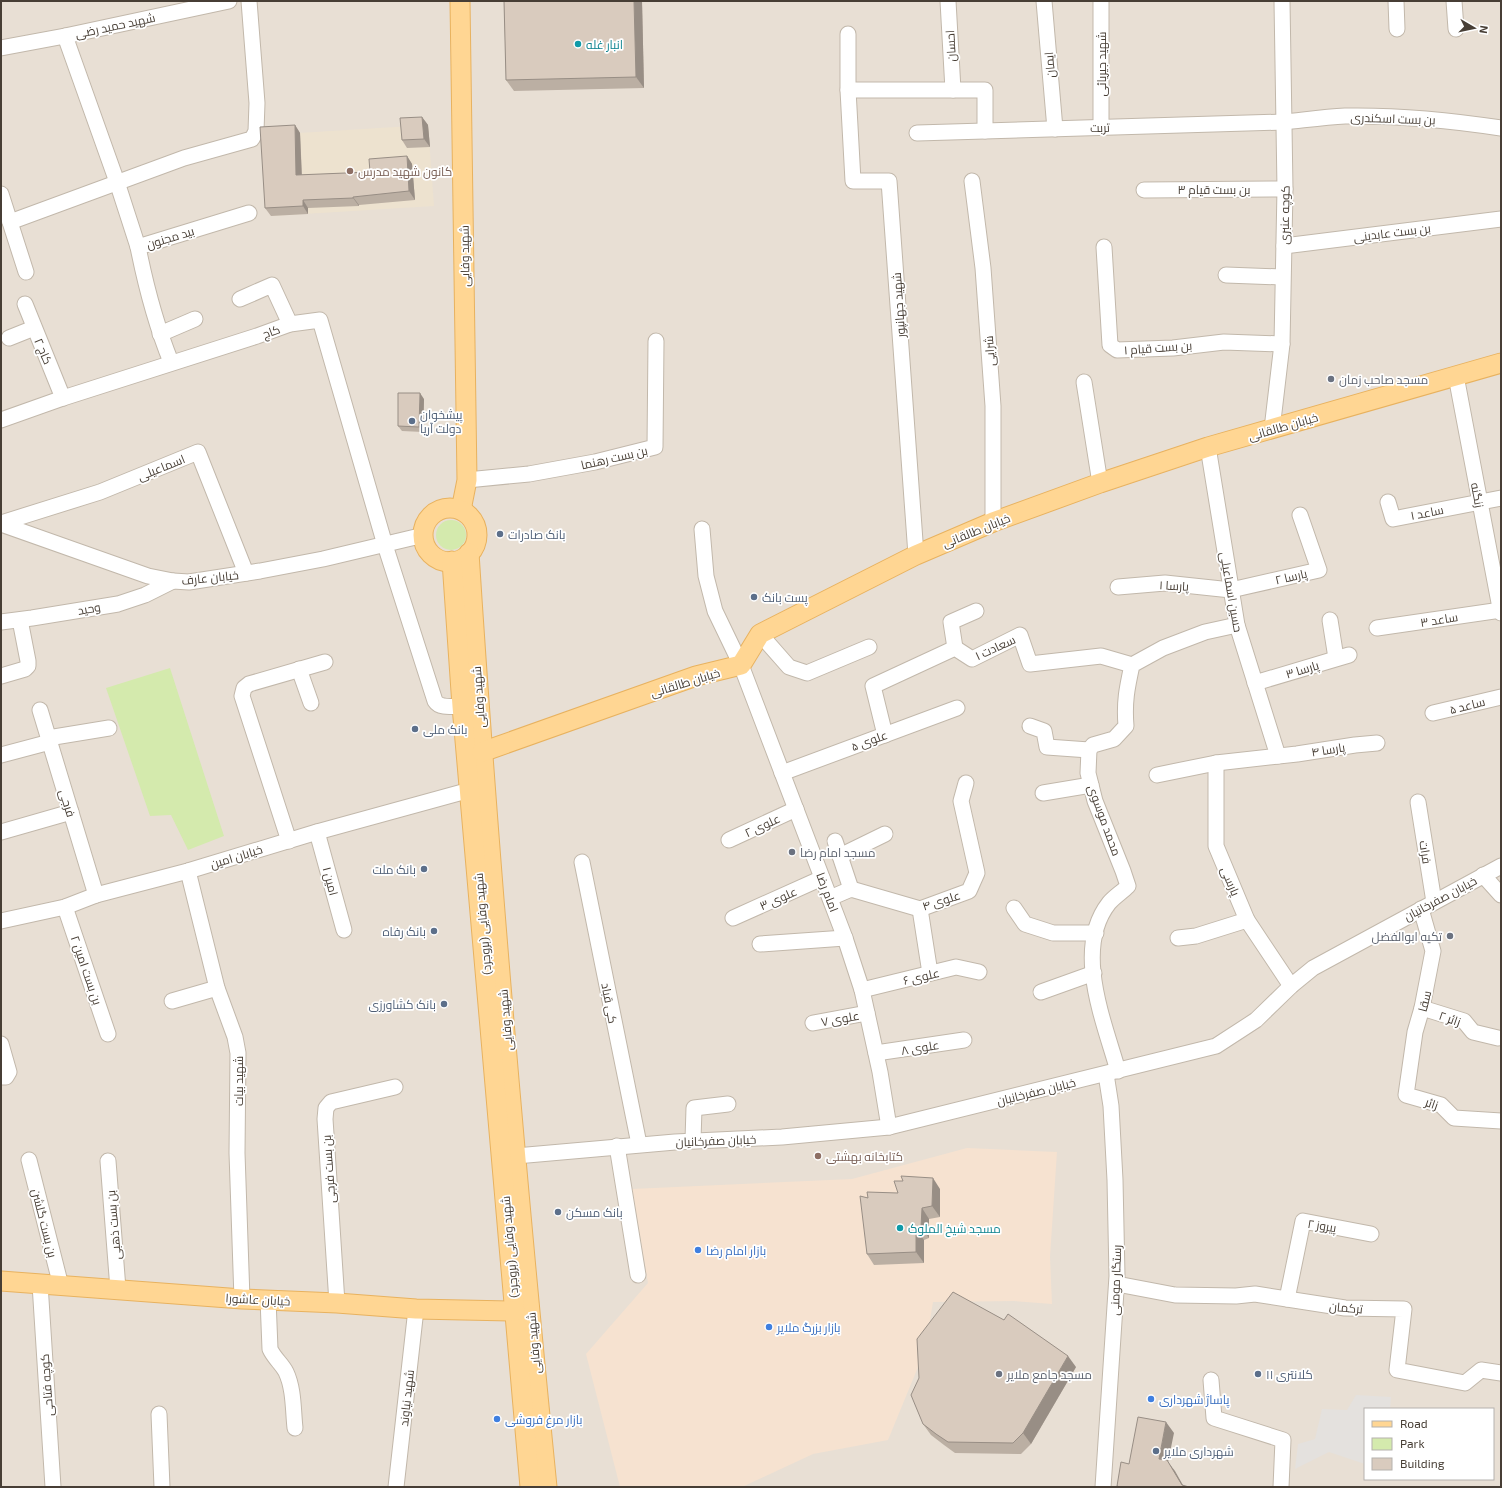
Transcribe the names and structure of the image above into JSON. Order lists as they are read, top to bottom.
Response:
{
  "streets": {
    "main road": [
      "شهید وفایی",
      "خیابان طالقانی",
      "شهید وفایی (بروجرد)",
      "خیابان عاشورا"
    ],
    "street": [
      "شهید حمید رضی",
      "احسان",
      "شهید جیریائی",
      "ایمان",
      "بن بست اسکندری",
      "تربت",
      "بن بست قیام ۳",
      "کوچه عنبری",
      "بن بست عابدینی",
      "بید مجنون",
      "شهید جهانپور",
      "کاج",
      "بن بست قیام ۱",
      "کاج ۲",
      "شرایی",
      "بن بست رهنما",
      "اسماعیلی",
      "زنگنه",
      "ساعد ۱",
      "پارسا ۲",
      "خیابان عارف",
      "پارسا ۱",
      "حسین اسماعیلی",
      "وحید",
      "ساعد ۳",
      "سعادت ۱",
      "پارسا ۳",
      "ساعد ۵",
      "علوی ۵",
      "پارسا ۴",
      "فرجی",
      "محمد موسوی",
      "علوی ۲",
      "فرات",
      "خیابان امین",
      "امین ۱",
      "پارسی",
      "امام رضا",
      "علوی ۳",
      "خیابان صفرخانیان",
      "علوی ۴",
      "بن بست امین ۲",
      "علوی ۶",
      "سقا",
      "کی قباد",
      "علوی ۷",
      "زائر ۲",
      "علوی ۸",
      "شهید بیات",
      "زائر",
      "بن بست فرجی",
      "بن بست گلشن",
      "بن بست ذهبی",
      "پیروز ۲",
      "رستگار مومنی",
      "ترکمان",
      "کوچه فتاحی",
      "شهید نیاوند"
    ]
  },
  "crossings": [
    ["شهید جیریائی", "تربت"],
    ["ایمان", "تربت"],
    ["بن بست اسکندری", "تربت"],
    ["بن بست اسکندری", "کوچه عنبری"],
    ["تربت", "کوچه عنبری"],
    ["بن بست قیام ۳", "کوچه عنبری"],
    ["کوچه عنبری", "بن بست عابدینی"],
    ["کوچه عنبری", "بن بست قیام ۱"],
    ["کوچه عنبری", "خیابان طالقانی"],
    ["بید مجنون", "کاج"],
    ["شهید وفایی", "خیابان طالقانی"],
    ["شهید وفایی", "بن بست رهنما"],
    ["شهید وفایی", "خیابان عارف"],
    ["شهید وفایی", "خیابان صفرخانیان"],
    ["شهید وفایی", "شهید وفایی (بروجرد)"],
    ["شهید وفایی", "خیابان عاشورا"],
    ["شهید جهانپور", "خیابان طالقانی"],
    ["کاج", "کاج ۲"],
    ["کاج", "خیابان عارف"],
    ["شرایی", "خیابان طالقانی"],
    ["خیابان طالقانی", "زنگنه"],
    ["خیابان طالقانی", "حسین اسماعیلی"],
    ["خیابان طالقانی", "امام رضا"],
    ["اسماعیلی", "خیابان عارف"],
    ["زنگنه", "ساعد ۱"],
    ["زنگنه", "ساعد ۳"],
    ["پارسا ۲", "پارسا ۱"],
    ["پارسا ۲", "حسین اسماعیلی"],
    ["خیابان عارف", "وحید"],
    ["خیابان عارف", "شهید وفایی (بروجرد)"],
    ["پارسا ۱", "حسین اسماعیلی"],
    ["حسین اسماعیلی", "پارسا ۳"],
    ["حسین اسماعیلی", "پارسا ۴"],
    ["سعادت ۱", "علوی ۵"],
    ["علوی ۵", "امام رضا"],
    ["پارسا ۴", "پارسی"],
    ["فرجی", "خیابان امین"],
    ["محمد موسوی", "خیابان صفرخانیان"],
    ["محمد موسوی", "رستگار مومنی"],
    ["علوی ۲", "امام رضا"],
    ["فرات", "خیابان صفرخانیان"],
    ["فرات", "سقا"],
    ["خیابان امین", "امین ۱"],
    ["خیابان امین", "شهید وفایی (بروجرد)"],
    ["خیابان امین", "بن بست امین ۲"],
    ["خیابان امین", "شهید بیات"],
    ["پارسی", "خیابان صفرخانیان"],
    ["امام رضا", "علوی ۳"],
    ["امام رضا", "خیابان صفرخانیان"],
    ["امام رضا", "علوی ۶"],
    ["امام رضا", "علوی ۷"],
    ["امام رضا", "علوی ۸"],
    ["خیابان صفرخانیان", "سقا"],
    ["خیابان صفرخانیان", "کی قباد"],
    ["خیابان صفرخانیان", "رستگار مومنی"],
    ["شهید وفایی (بروجرد)", "خیابان عاشورا"],
    ["سقا", "زائر ۲"],
    ["سقا", "زائر"],
    ["شهید بیات", "خیابان عاشورا"],
    ["بن بست فرجی", "خیابان عاشورا"],
    ["بن بست گلشن", "خیابان عاشورا"],
    ["بن بست ذهبی", "خیابان عاشورا"],
    ["پیروز ۲", "ترکمان"],
    ["رستگار مومنی", "ترکمان"],
    ["خیابان عاشورا", "کوچه فتاحی"],
    ["خیابان عاشورا", "شهید نیاوند"]
  ],
  "places": [
    "انبار غله",
    "کانون شهید مدرس",
    "مسجد صاحب زمان",
    "پیشخوان دولت آریا",
    "بانک صادرات",
    "پست بانک",
    "بانک ملی",
    "مسجد امام رضا",
    "بانک ملت",
    "بانک رفاه",
    "تکیه ابوالفضل",
    "بانک کشاورزی",
    "کتابخانه بهشتی",
    "بانک مسکن",
    "مسجد شیخ الملوک",
    "بازار امام رضا",
    "بازار بزرگ ملایر",
    "مسجد جامع ملایر",
    "کلانتری ۱۱",
    "پاساژ شهرداری",
    "بازار مرغ فروشی",
    "شهرداری ملایر"
  ],
  "legend": ["Road", "Park", "Building"],
  "north": "right"
}
